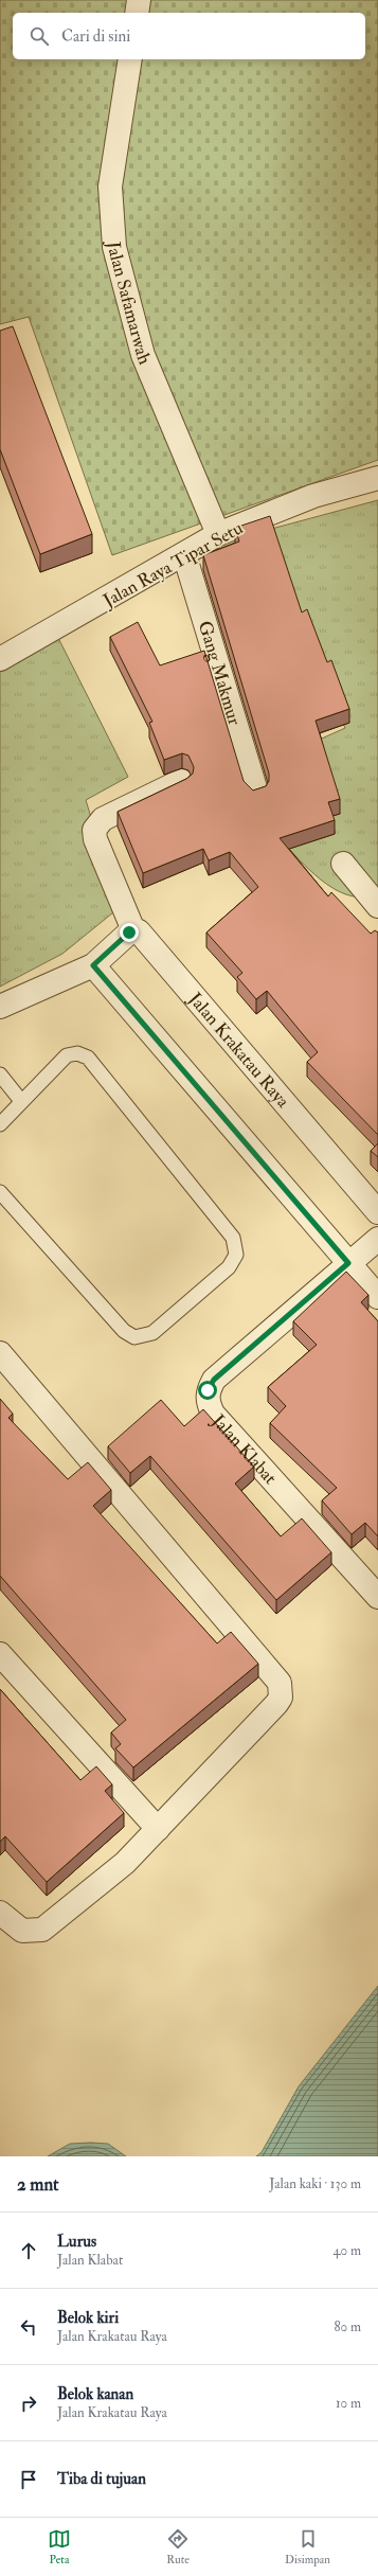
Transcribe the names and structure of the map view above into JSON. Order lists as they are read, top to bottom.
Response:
{
  "streets": {
    "street": [
      "Jalan Safamarwah",
      "Jalan Raya Tipar Setu",
      "Gang Makmur",
      "Jalan Krakatau Raya",
      "Jalan Klabat"
    ]
  },
  "crossings": [
    ["Jalan Safamarwah", "Jalan Raya Tipar Setu"],
    ["Jalan Raya Tipar Setu", "Gang Makmur"]
  ],
  "page": {
    "search": "Cari di sini",
    "heading": ["2 mnt", "Jalan kaki · 130 m"],
    "list": [
      ["Lurus", "Jalan Klabat", "40 m"],
      ["Belok kiri", "Jalan Krakatau Raya", "80 m"],
      ["Belok kanan", "Jalan Krakatau Raya", "10 m"],
      "Tiba di tujuan"
    ],
    "nav": ["Peta", "Rute", "Disimpan"]
  }
}
